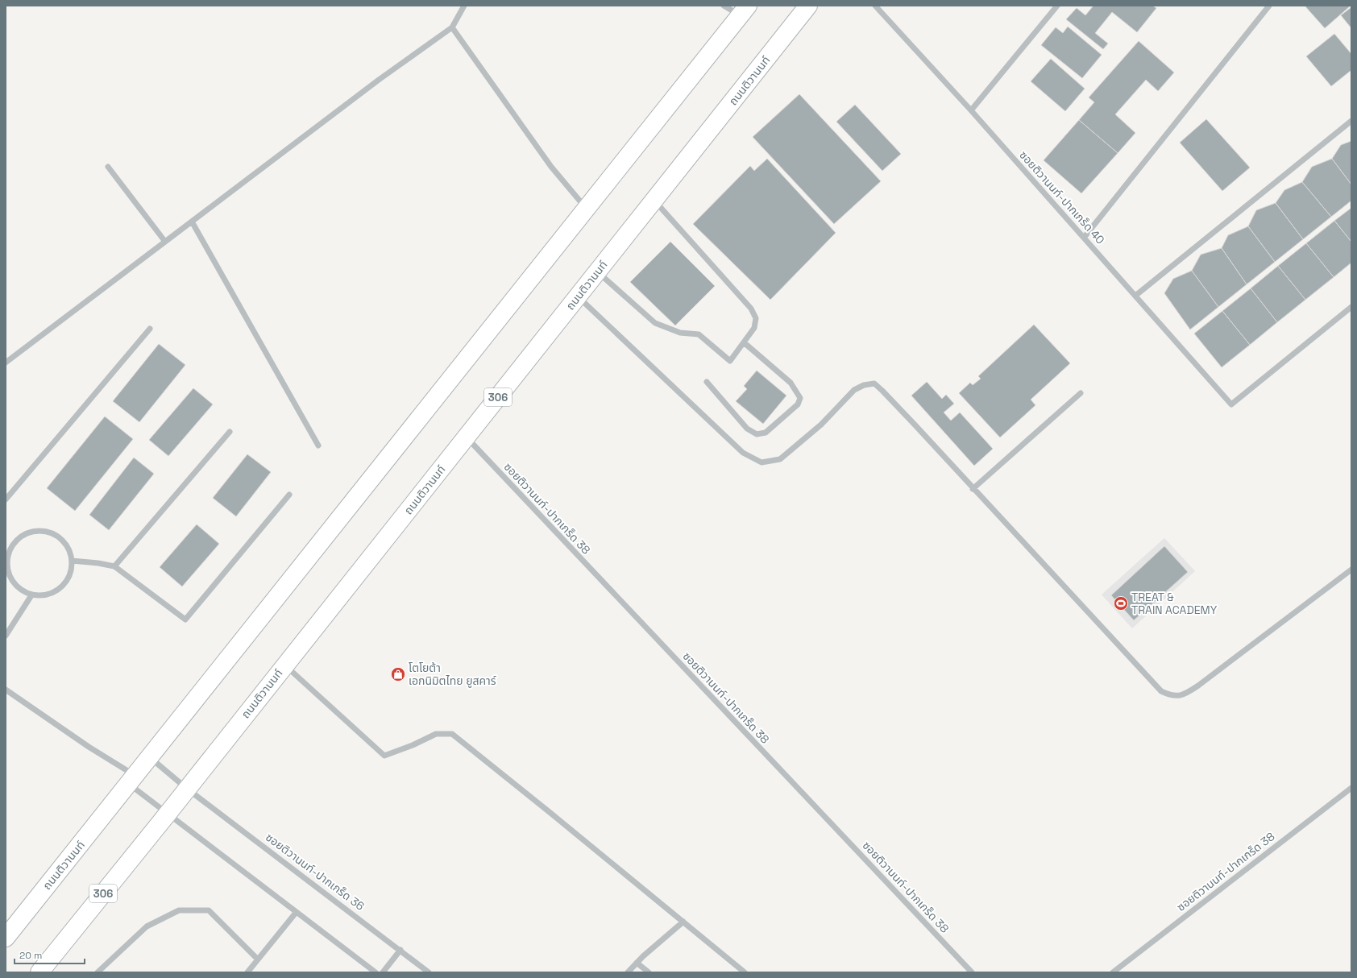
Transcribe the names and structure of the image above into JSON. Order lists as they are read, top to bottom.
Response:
{
  "streets": {
    "main road": ["ถนนติวานนท์", "306"],
    "street": ["ซอยติวานนท์-ปากเกร็ด 40", "ซอยติวานนท์-ปากเกร็ด 38", "ซอยติวานนท์-ปากเกร็ด 36"]
  },
  "crossings": [
    ["ถนนติวานนท์", "ซอยติวานนท์-ปากเกร็ด 38"],
    ["ถนนติวานนท์", "ซอยติวานนท์-ปากเกร็ด 36"]
  ],
  "places": {
    "sports": ["TREAT & TRAIN ACADEMY"],
    "shop": ["โตโยต้า เอกนิมิตไทย ยูสคาร์"]
  },
  "scale_bar": "20 m"
}
